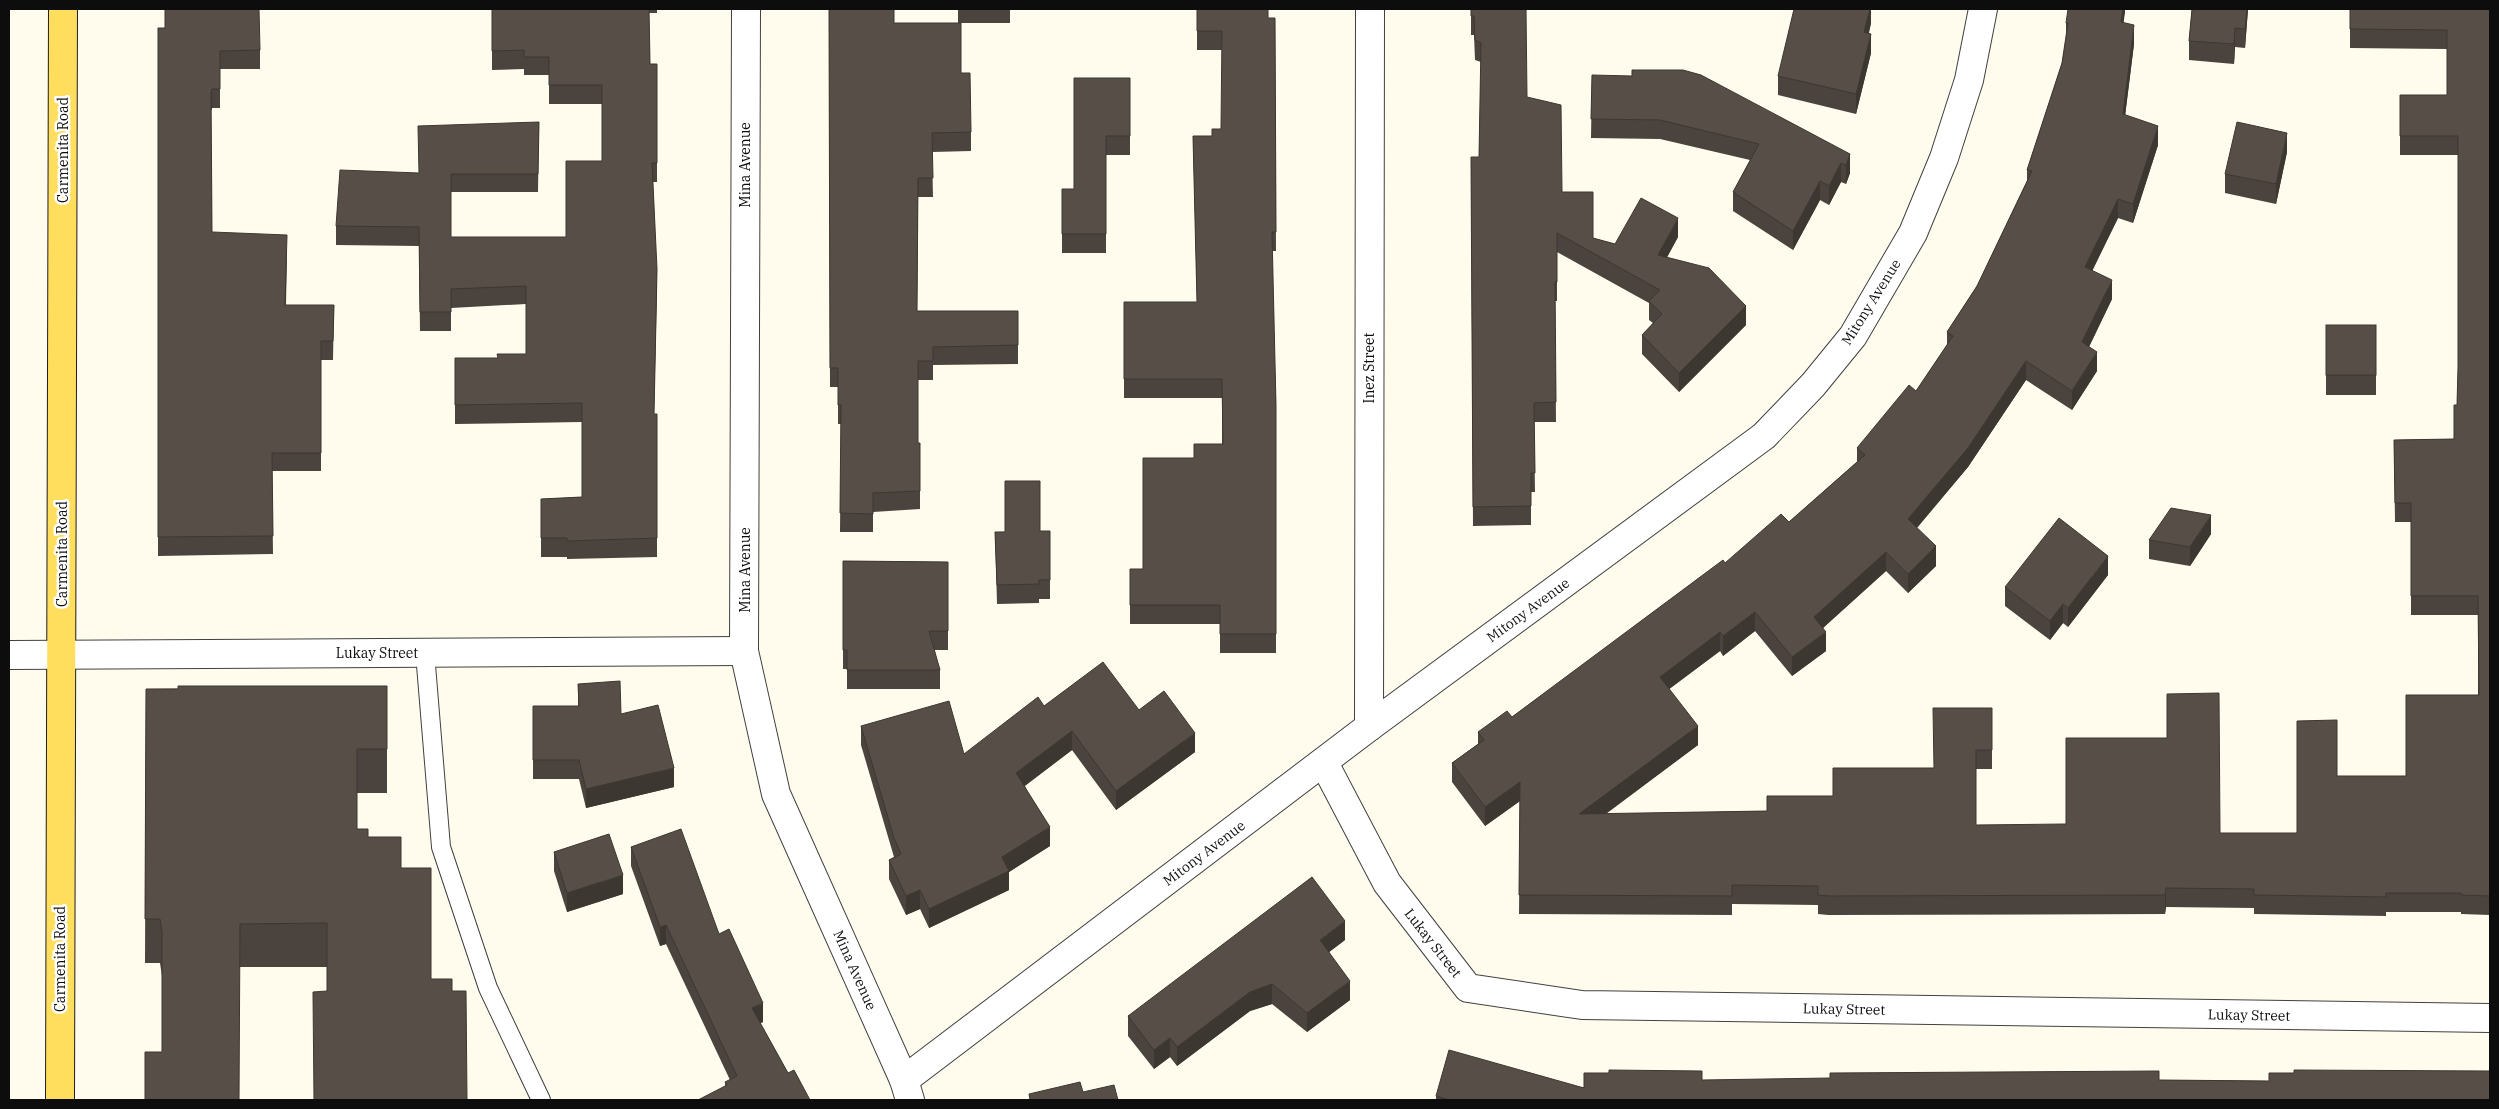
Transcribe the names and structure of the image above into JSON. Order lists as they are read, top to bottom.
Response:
{
  "streets": {
    "main road": ["Carmenita Road"],
    "street": [
      "Mina Avenue",
      "Mitony Avenue",
      "Inez Street",
      "Lukay Street"
    ]
  },
  "crossings": [
    ["Carmenita Road", "Lukay Street"],
    ["Mina Avenue", "Mitony Avenue"],
    ["Mina Avenue", "Lukay Street"],
    ["Mitony Avenue", "Inez Street"],
    ["Mitony Avenue", "Lukay Street"]
  ]
}
